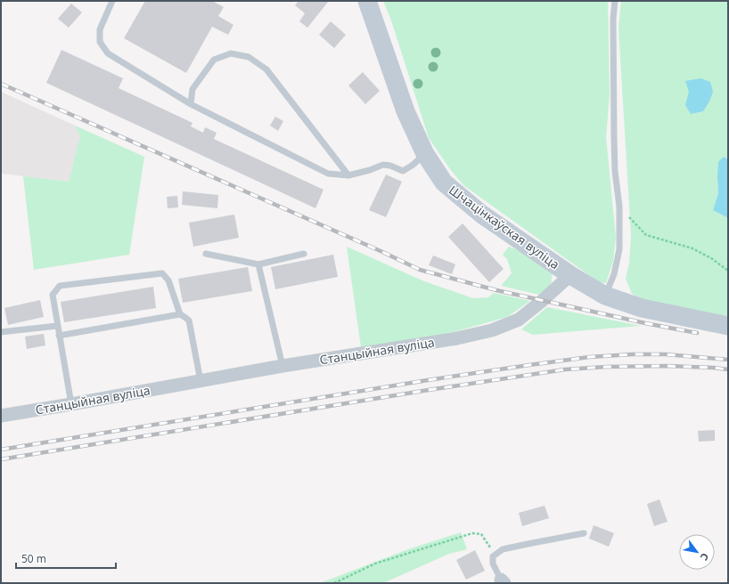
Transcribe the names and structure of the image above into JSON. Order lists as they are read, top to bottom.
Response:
{
  "streets": {
    "street": ["Шчацінкаўская вуліца", "Станцыйная вуліца"]
  },
  "crossings": [
    ["Шчацінкаўская вуліца", "Станцыйная вуліца"]
  ],
  "scale_bar": "50 m",
  "north": "bottom right"
}
